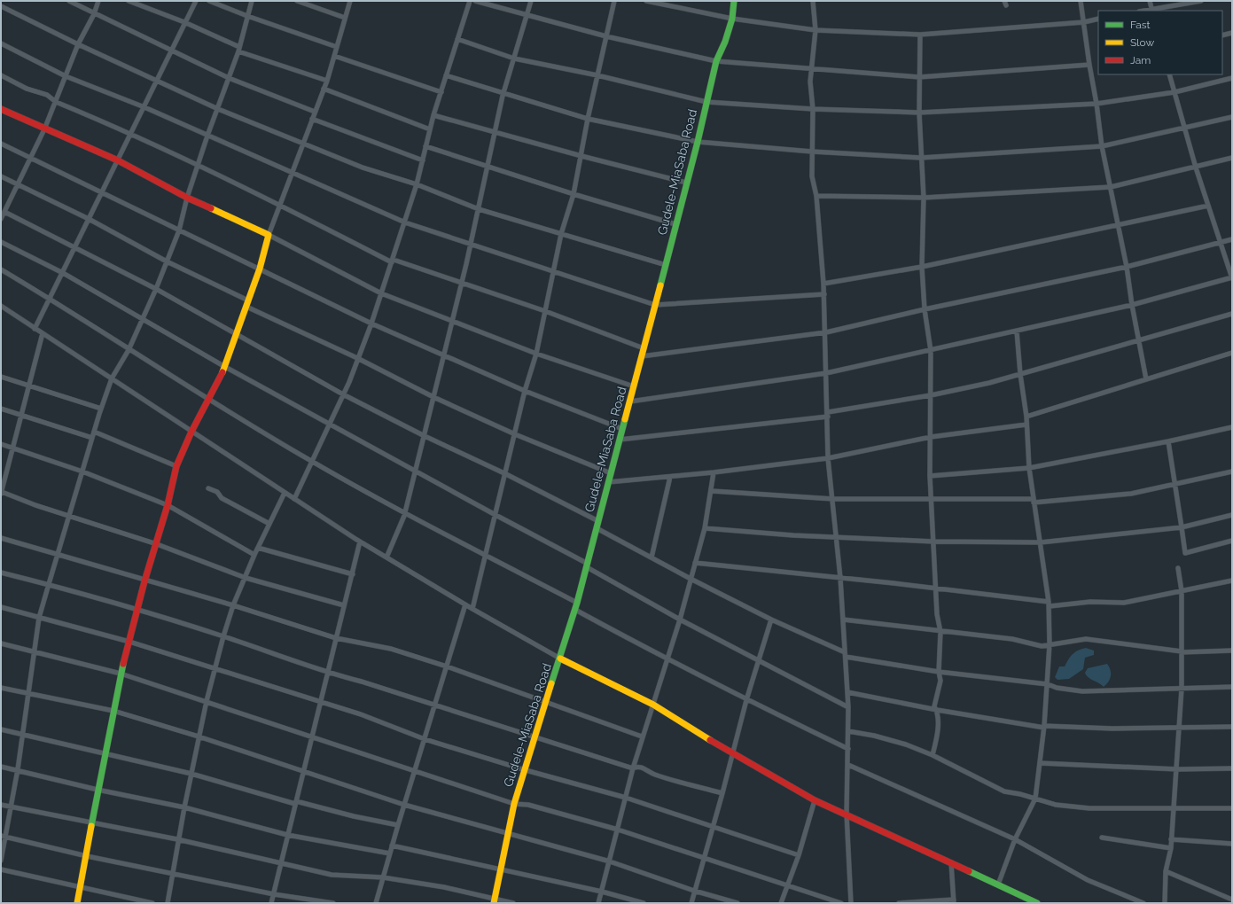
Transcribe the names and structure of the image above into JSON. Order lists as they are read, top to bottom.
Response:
{
  "streets": {
    "street": ["Gudele-MiaSaba Road"]
  },
  "legend": ["Fast", "Slow", "Jam"]
}
